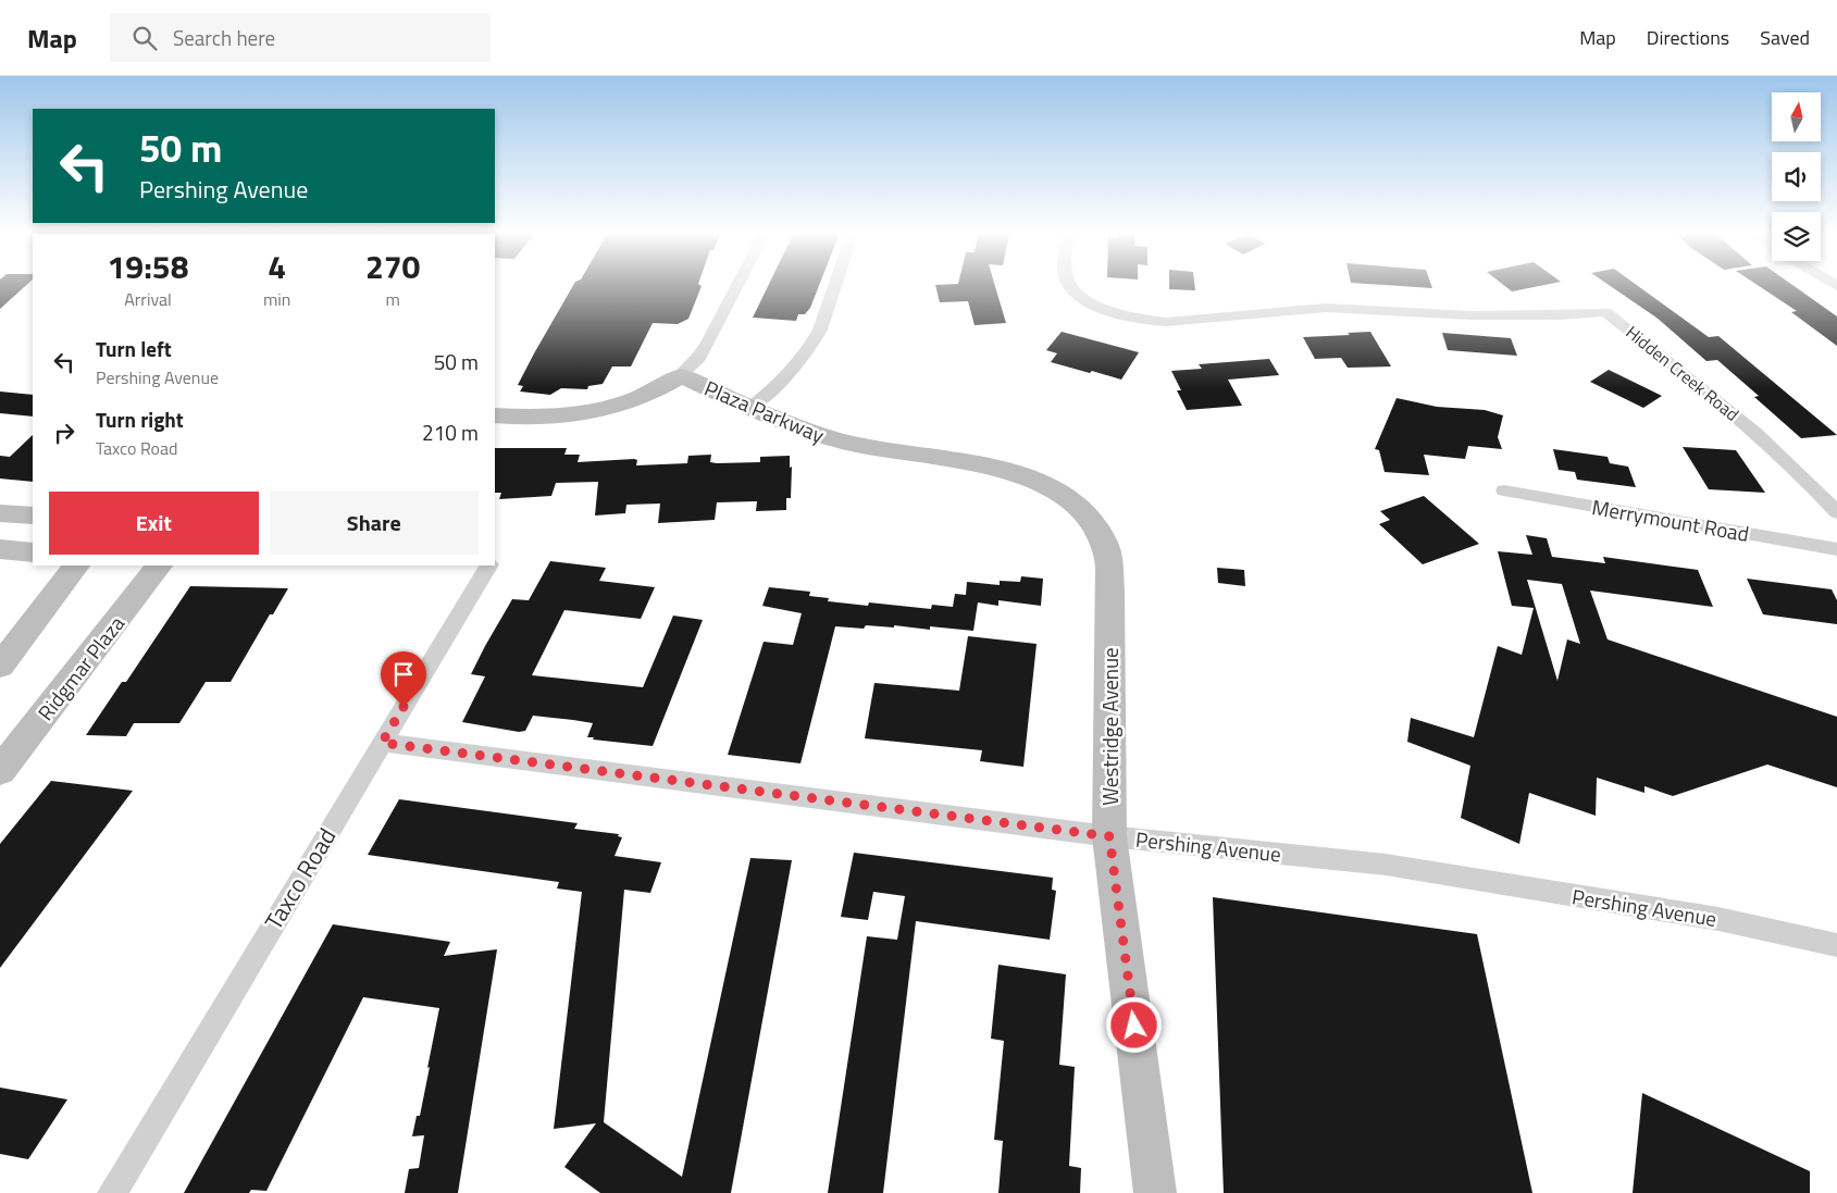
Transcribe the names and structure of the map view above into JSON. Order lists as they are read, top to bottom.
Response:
{
  "streets": {
    "street": [
      "Hidden Creek Road",
      "Plaza Parkway",
      "Merrymount Road",
      "Ridgmar Plaza",
      "Westridge Avenue",
      "Pershing Avenue",
      "Taxco Road"
    ]
  },
  "crossings": [
    ["Plaza Parkway", "Westridge Avenue"],
    ["Westridge Avenue", "Pershing Avenue"],
    ["Pershing Avenue", "Taxco Road"]
  ],
  "north": "top",
  "page": {
    "header": "Map",
    "search": "Search here",
    "nav": ["Map", "Directions", "Saved"],
    "turn": ["50 m", "Pershing Avenue"],
    "eta": [
      "19:58",
      "Arrival",
      "4",
      "min",
      "270",
      "m"
    ],
    "list": [
      {
        "name": "Turn left",
        "note": "Pershing Avenue",
        "value": "50 m"
      },
      {
        "name": "Turn right",
        "note": "Taxco Road",
        "value": "210 m"
      }
    ],
    "buttons": ["Exit", "Share"]
  }
}
